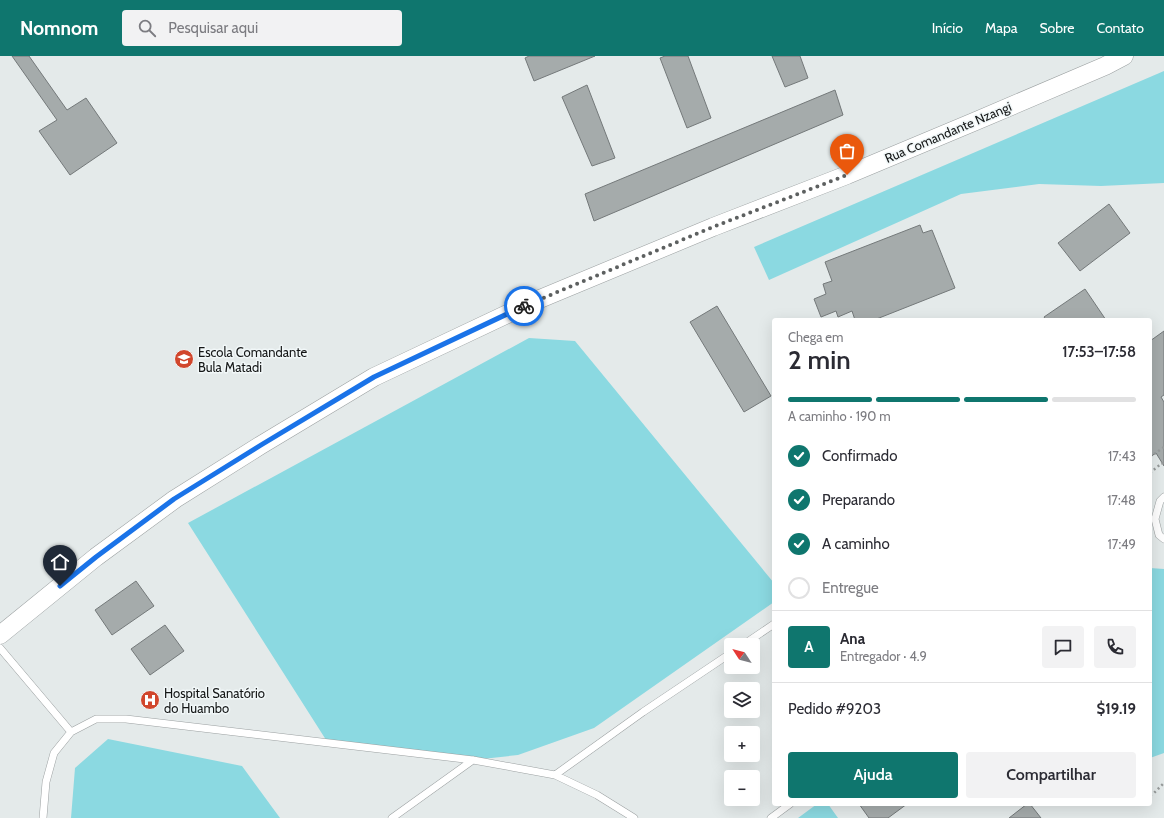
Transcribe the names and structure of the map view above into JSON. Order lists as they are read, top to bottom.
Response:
{
  "streets": {
    "street": ["Rua Comandante Nzangi"]
  },
  "places": {
    "school or university": ["Escola Comandante Bula Matadi"],
    "hospital": ["Hospital Sanatório do Huambo"]
  },
  "north": "top left",
  "page": {
    "header": "Nomnom",
    "search": "Pesquisar aqui",
    "nav": [
      "Início",
      "Mapa",
      "Sobre",
      "Contato"
    ],
    "heading": ["2 min", "Chega em", "17:53–17:58"],
    "panel": [
      "Ana",
      "Entregador · 4.9",
      "Pedido #9203",
      "$19.19"
    ],
    "bar": "A caminho · 190 m",
    "list": [
      ["Confirmado", "17:43"],
      ["Preparando", "17:48"],
      ["A caminho", "17:49"],
      "Entregue"
    ],
    "round": "A",
    "map_buttons": ["+", "−"],
    "buttons": ["Ajuda", "Compartilhar"]
  }
}
